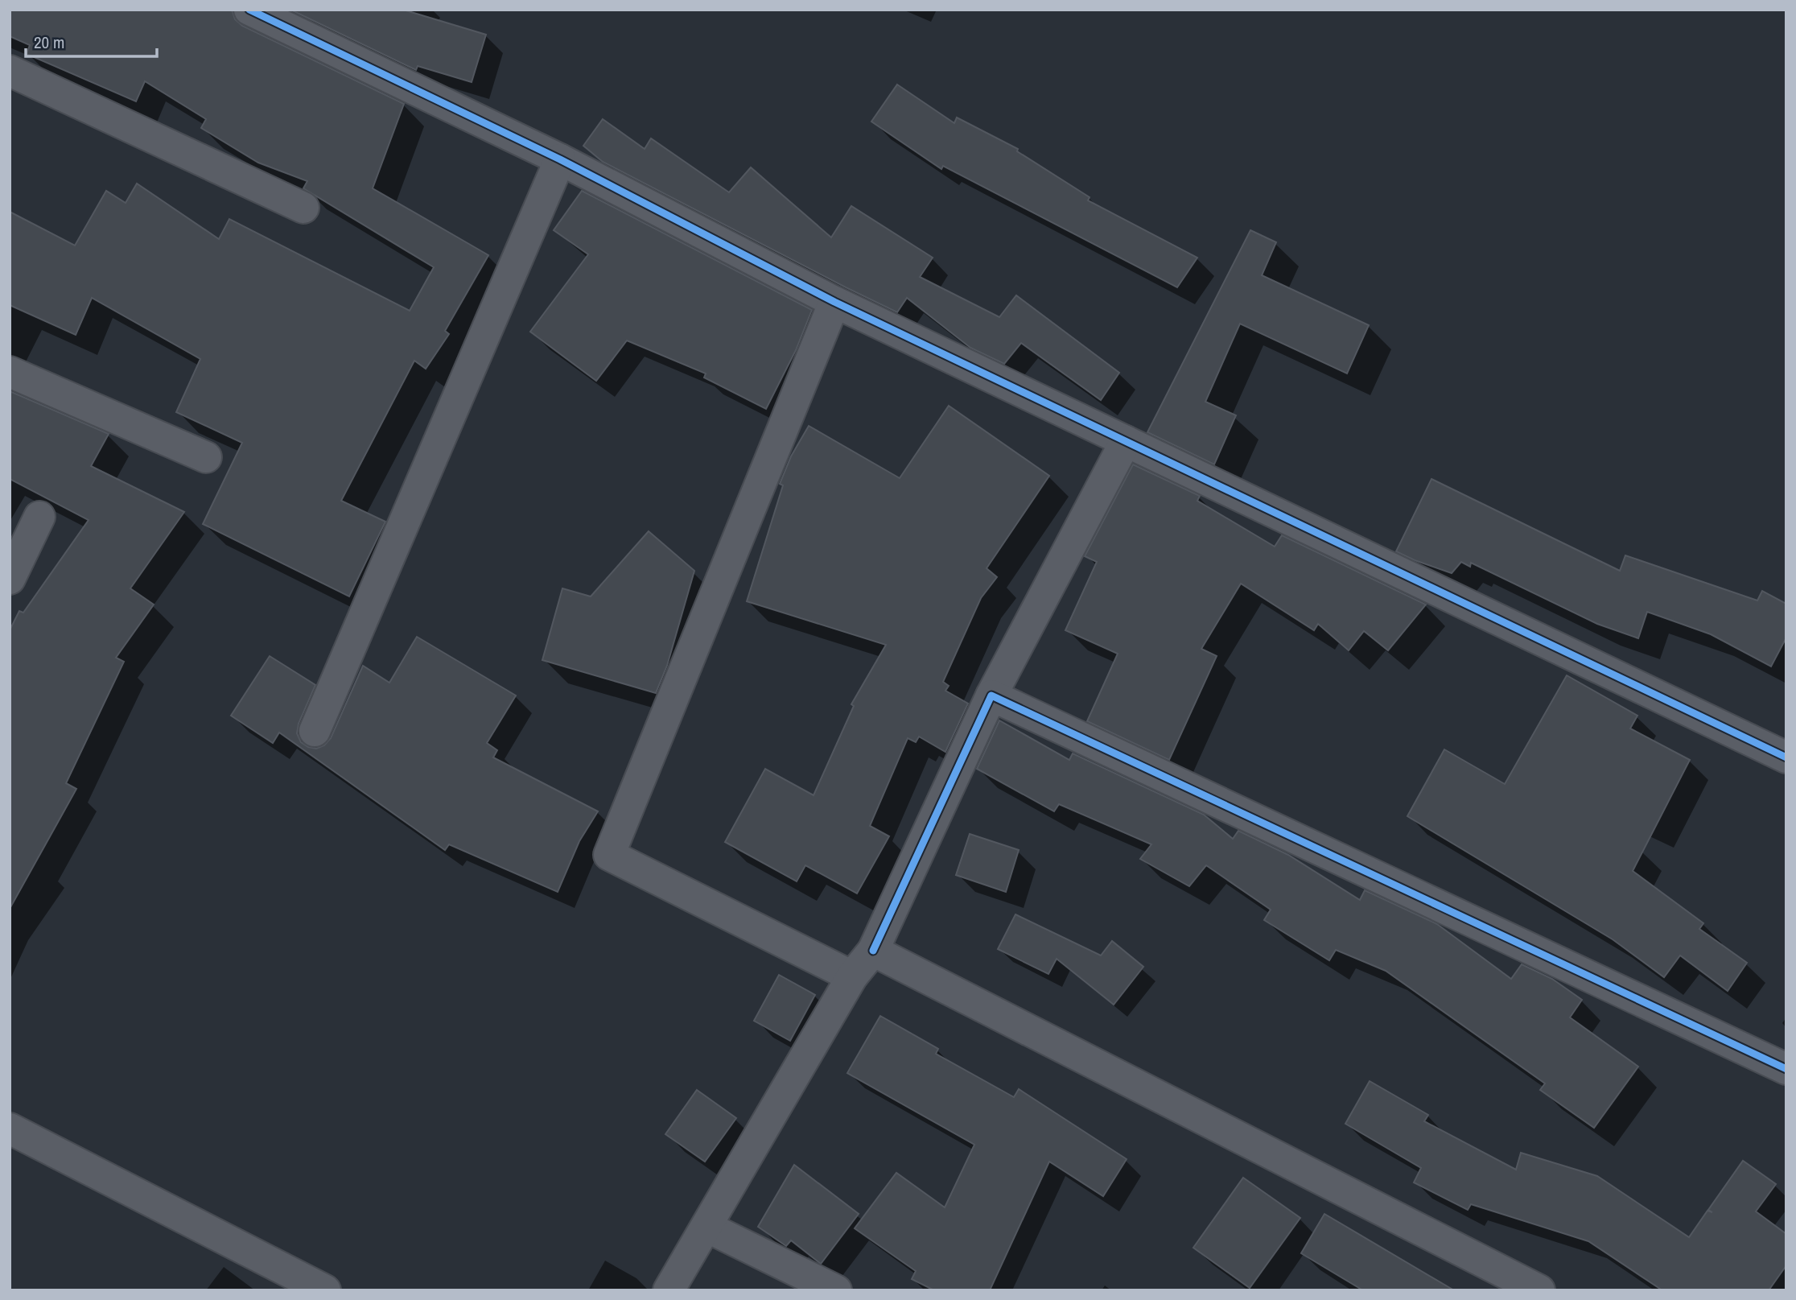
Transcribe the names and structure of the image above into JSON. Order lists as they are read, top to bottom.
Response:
{
  "scale_bar": "20 m"
}
